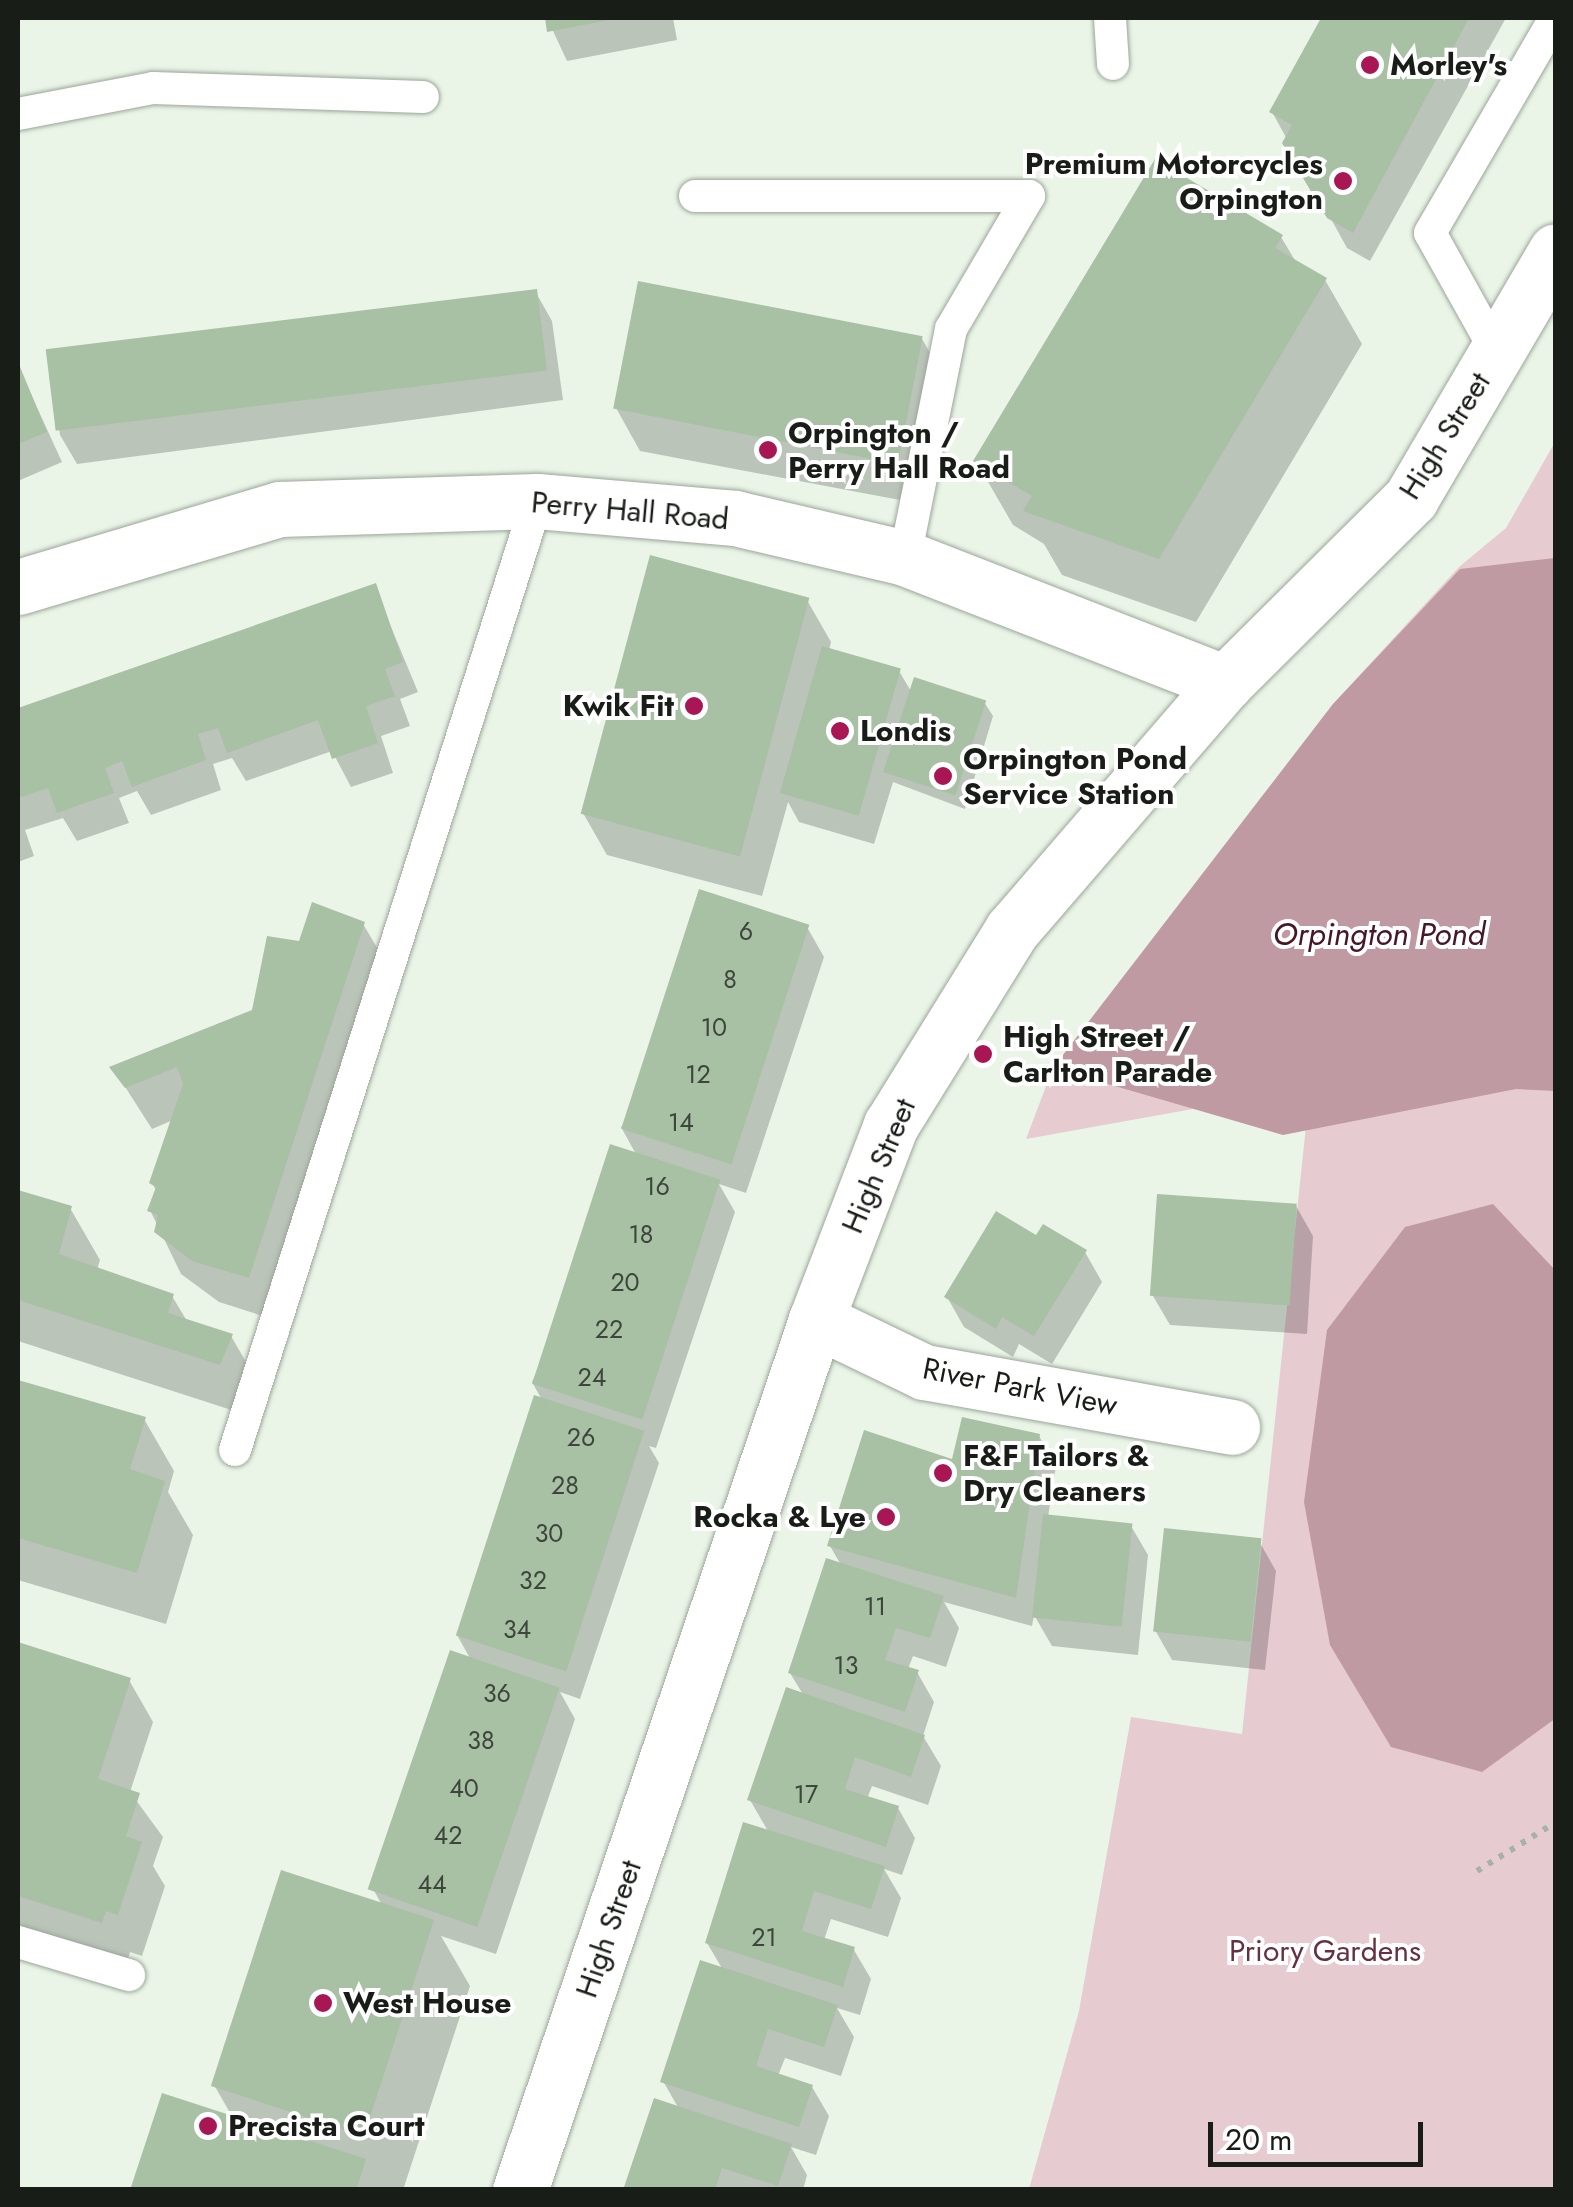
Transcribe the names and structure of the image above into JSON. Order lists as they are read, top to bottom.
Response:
{
  "streets": {
    "main road": ["High Street", "Perry Hall Road", "River Park View"]
  },
  "crossings": [
    ["High Street", "Perry Hall Road"],
    ["High Street", "River Park View"]
  ],
  "water": ["Orpington Pond"],
  "parks": ["Priory Gardens"],
  "places": [
    "Morley's",
    "Premium Motorcycles Orpington",
    "Orpington / Perry Hall Road",
    "Kwik Fit",
    "Londis",
    "Orpington Pond Service Station",
    "High Street / Carlton Parade",
    "F&F Tailors & Dry Cleaners",
    "Rocka & Lye",
    "West House",
    "Precista Court"
  ],
  "house_numbers": [
    "6",
    "8",
    "10",
    "12",
    "14",
    "16",
    "18",
    "20",
    "22",
    "24",
    "26",
    "28",
    "30",
    "32",
    "11",
    "34",
    "13",
    "36",
    "38",
    "40",
    "17",
    "42",
    "44",
    "21"
  ],
  "scale_bar": "20 m"
}
